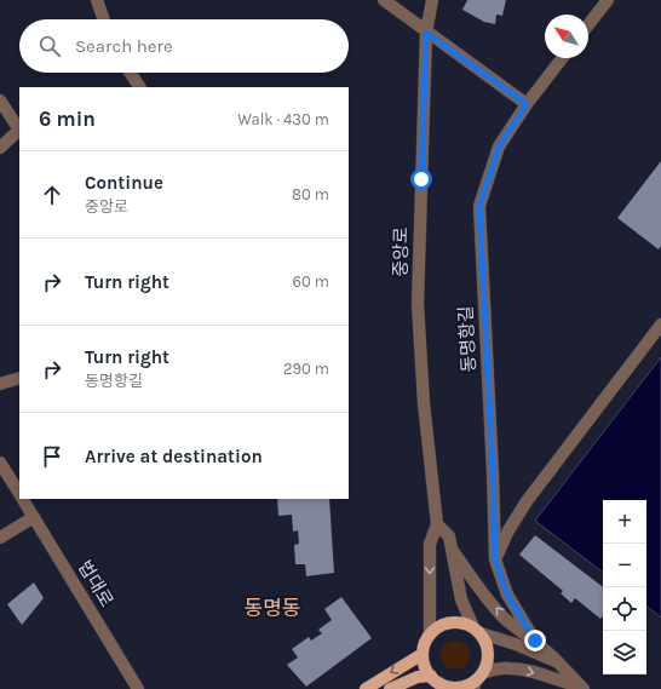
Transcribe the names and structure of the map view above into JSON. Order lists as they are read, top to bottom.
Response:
{
  "streets": {
    "street": ["중앙로", "동명항길", "법대로"]
  },
  "districts": ["동명동"],
  "north": "top left",
  "page": {
    "search": "Search here",
    "heading": ["6 min", "Walk · 430 m"],
    "list": [
      ["Continue", "중앙로", "80 m"],
      ["Turn right", "60 m"],
      ["Turn right", "동명항길", "290 m"],
      "Arrive at destination"
    ],
    "map_buttons": ["+", "−"]
  }
}
